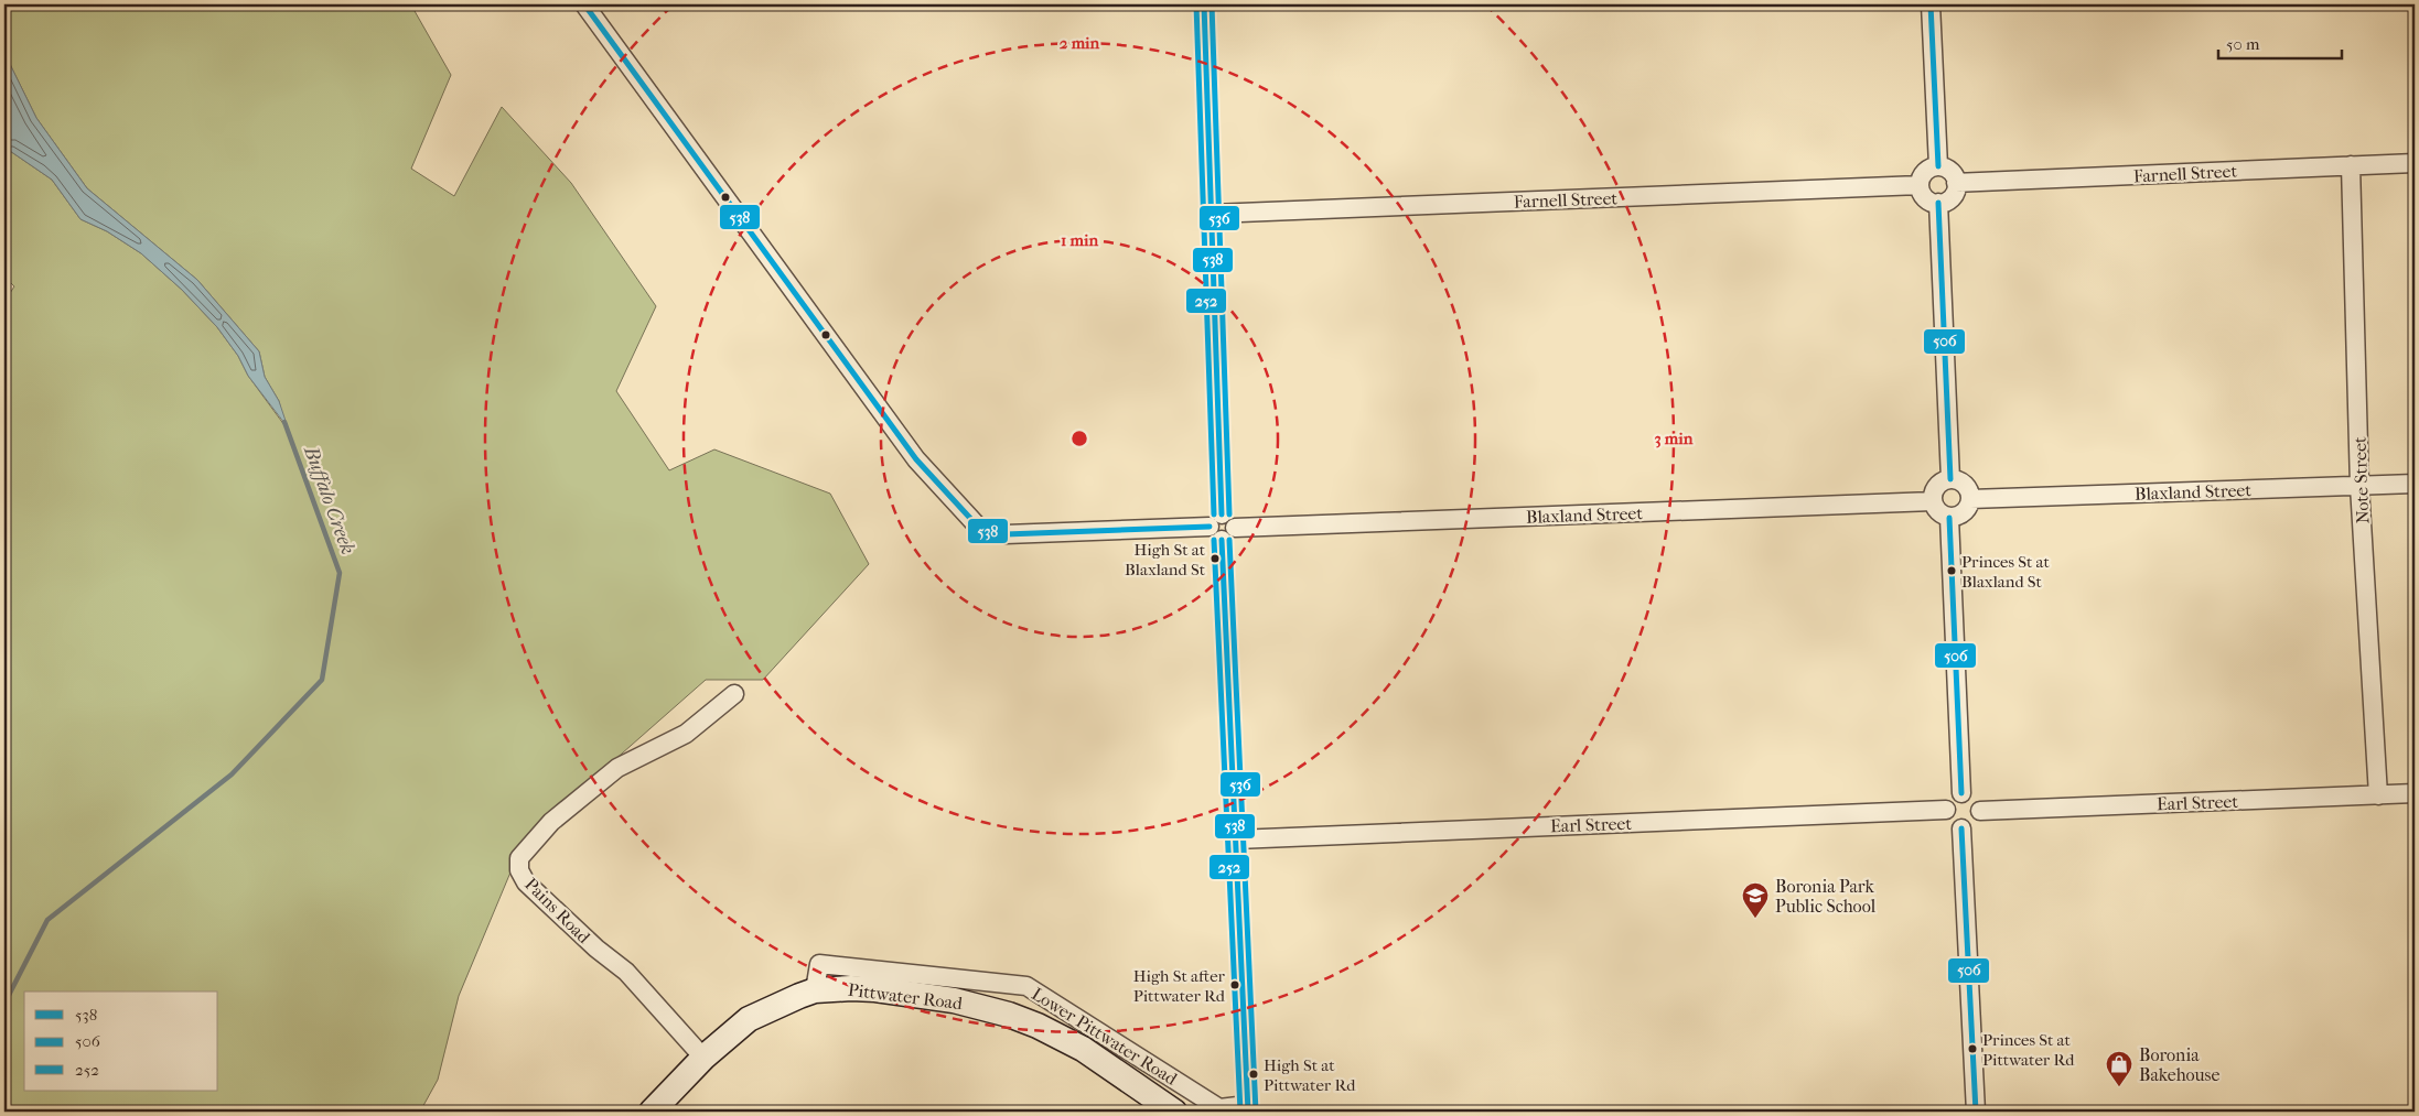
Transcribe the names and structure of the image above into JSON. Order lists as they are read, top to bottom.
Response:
{
  "streets": {
    "main road": ["Pittwater Road"],
    "street": [
      "Farnell Street",
      "Note Street",
      "Blaxland Street",
      "Earl Street",
      "Pains Road",
      "Lower Pittwater Road"
    ]
  },
  "crossings": [
    ["Farnell Street", "Note Street"],
    ["Note Street", "Blaxland Street"],
    ["Note Street", "Earl Street"],
    ["Pains Road", "Pittwater Road"],
    ["Pittwater Road", "Lower Pittwater Road"]
  ],
  "water": ["Buffalo Creek"],
  "places": {
    "other": [
      "High St at Blaxland St",
      "Princes St at Blaxland St",
      "High St after Pittwater Rd",
      "Princes St at Pittwater Rd",
      "High St at Pittwater Rd"
    ],
    "school or university": ["Boronia Park Public School"],
    "shop": ["Boronia Bakehouse"]
  },
  "lines": [
    "transit line 538",
    "transit line 506",
    "transit line 252",
    "transit line 536"
  ],
  "legend": ["538", "506", "252"],
  "scale_bar": "50 m",
  "rings": ["2 min", "1 min", "3 min"]
}
